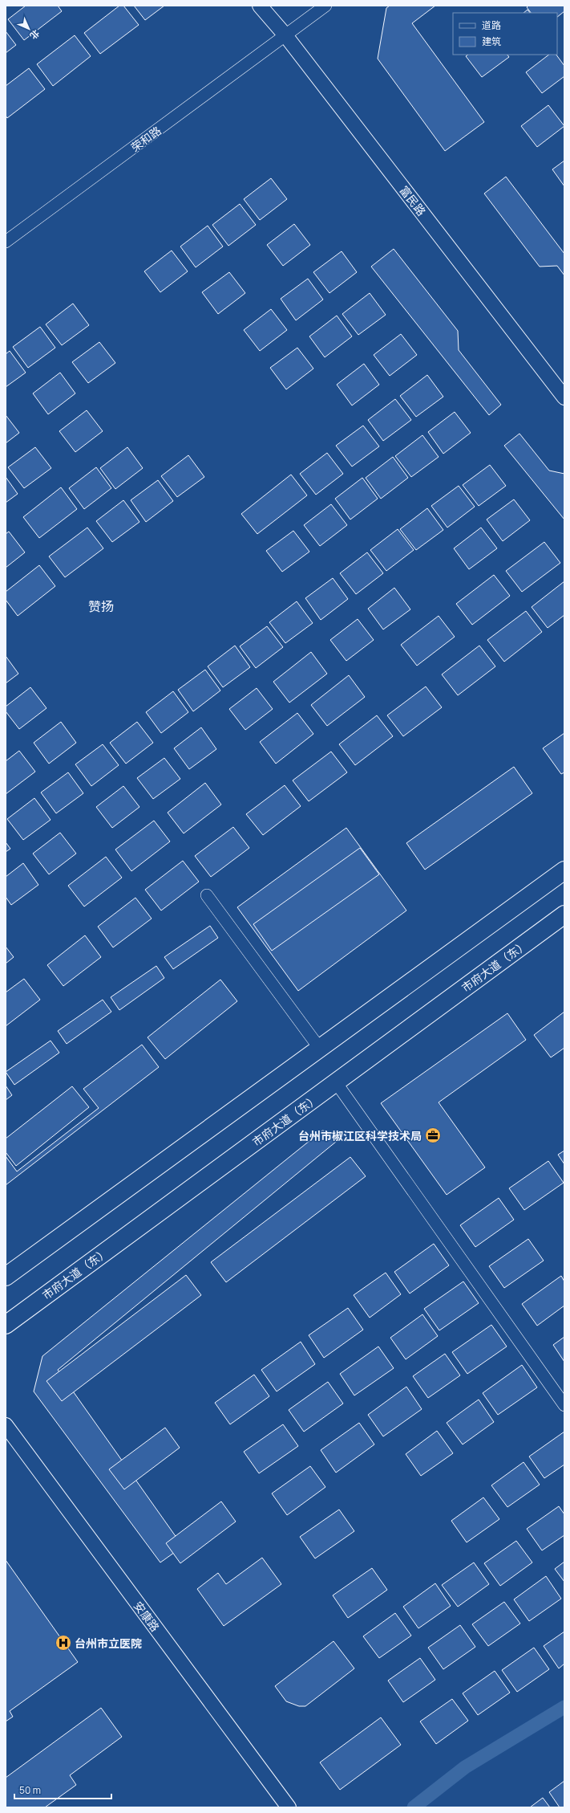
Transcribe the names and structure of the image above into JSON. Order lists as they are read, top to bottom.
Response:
{
  "streets": {
    "main road": ["市府大道（东）"],
    "street": ["荣和路", "富民路", "安康路"]
  },
  "crossings": [
    ["荣和路", "富民路"]
  ],
  "districts": ["赞扬"],
  "places": {
    "office": ["台州市椒江区科学技术局"],
    "hospital": ["台州市立医院"]
  },
  "legend": ["道路", "建筑"],
  "scale_bar": "50 m",
  "north": "bottom right"
}
